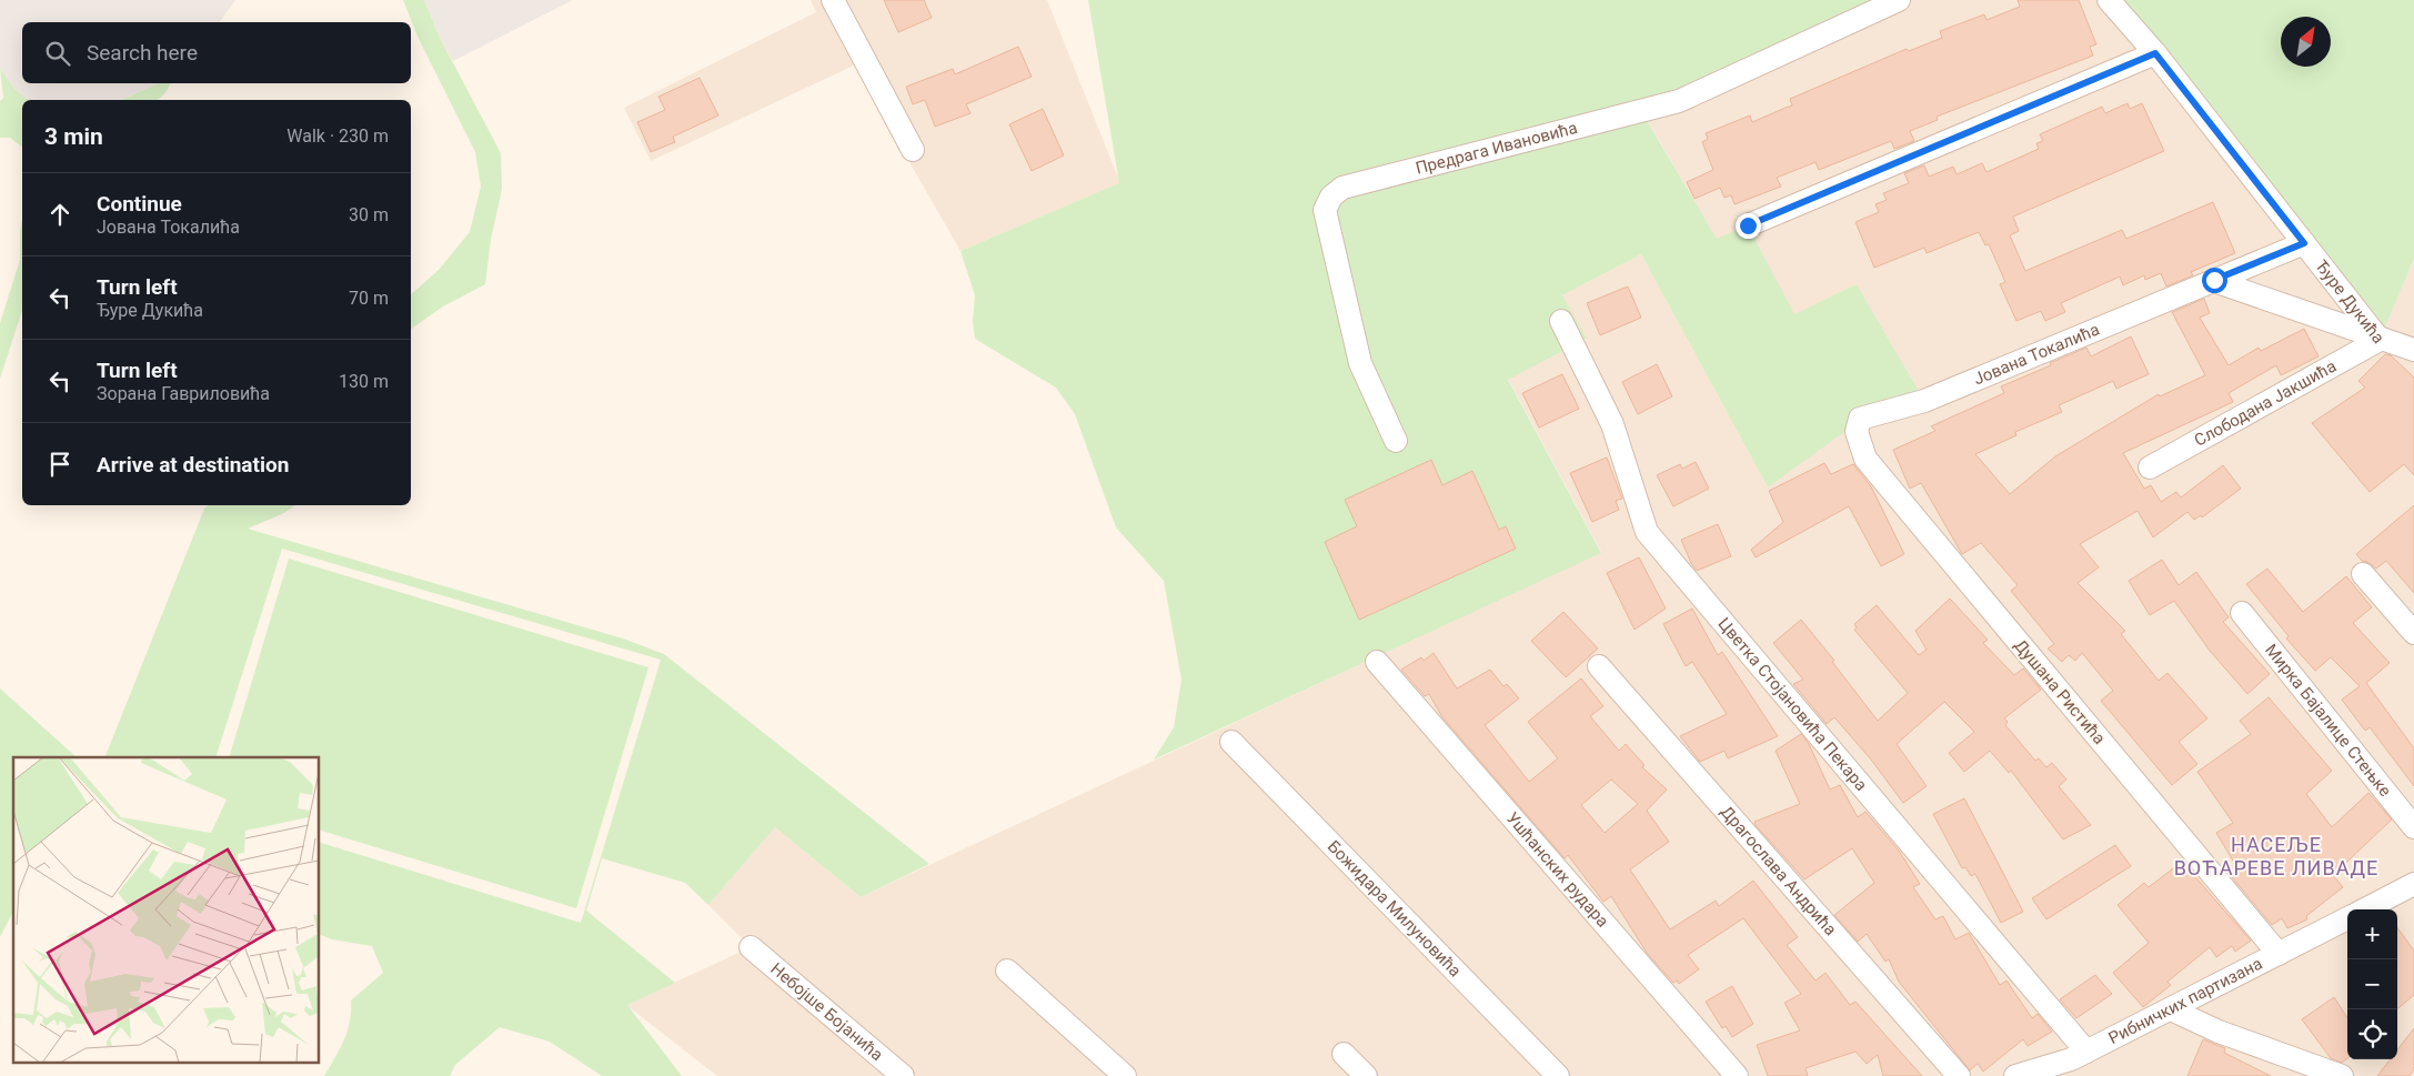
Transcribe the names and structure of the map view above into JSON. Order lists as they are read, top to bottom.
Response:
{
  "streets": {
    "street": [
      "Предрага Ивановића",
      "Ђуре Дукића",
      "Јована Токалића",
      "Слободана Јакшића",
      "Душана Ристића",
      "Цветка Стојановића Пекара",
      "Мирка Бајалице Стењке",
      "Ушћанских рудара",
      "Драгослава Андрића",
      "Божидара Милуновића",
      "Рибничких партизана",
      "Небојше Бојанића"
    ]
  },
  "crossings": [
    ["Ђуре Дукића", "Јована Токалића"],
    ["Ђуре Дукића", "Слободана Јакшића"],
    ["Јована Токалића", "Душана Ристића"],
    ["Душана Ристића", "Рибничких партизана"],
    ["Цветка Стојановића Пекара", "Рибничких партизана"]
  ],
  "districts": ["НАСЕЉЕ ВОЋАРЕВЕ ЛИВАДЕ"],
  "north": "top right",
  "page": {
    "search": "Search here",
    "heading": ["3 min", "Walk · 230 m"],
    "list": [
      ["Continue", "Јована Токалића", "30 m"],
      ["Turn left", "Ђуре Дукића", "70 m"],
      ["Turn left", "Зорана Гавриловића", "130 m"],
      "Arrive at destination"
    ],
    "map_buttons": ["+", "−"]
  }
}
